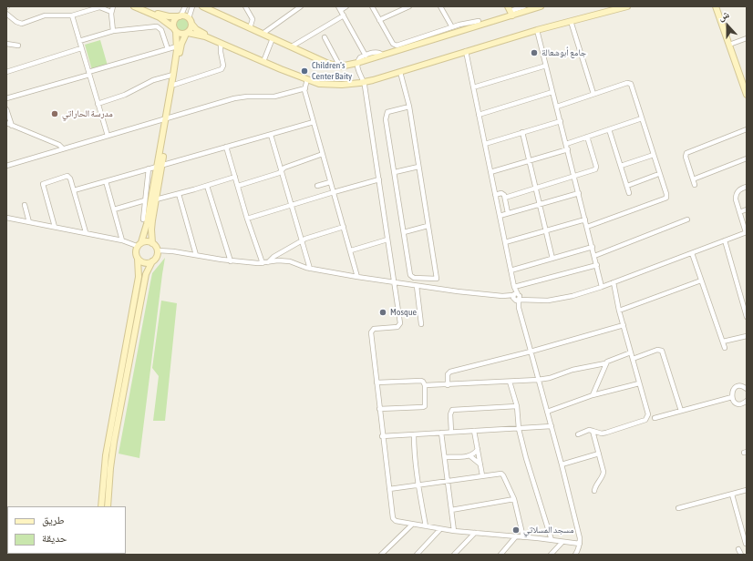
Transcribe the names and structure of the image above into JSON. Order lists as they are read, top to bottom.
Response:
{
  "places": [
    "جامع أبوشعالة",
    "Children’s Center Baity",
    "مدرسة الحاراتي",
    "Mosque",
    "مسجد المسلاتي"
  ],
  "legend": ["طريق", "حديقة"],
  "north": "top"
}
